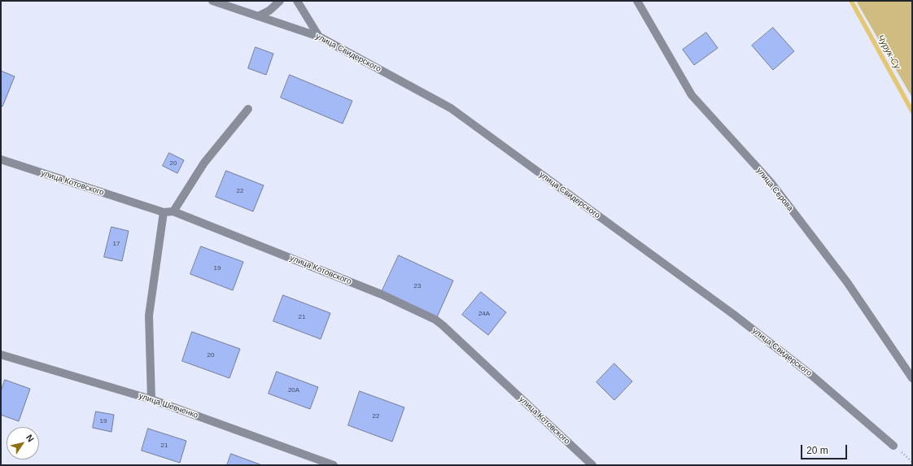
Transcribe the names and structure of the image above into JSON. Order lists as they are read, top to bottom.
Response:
{
  "streets": {
    "street": [
      "улица Свидерского",
      "улица Котовского",
      "улица Серова",
      "улица Шевченко"
    ]
  },
  "water": ["Чурук-Су"],
  "house_numbers": [
    "20",
    "22",
    "17",
    "19",
    "23",
    "24А",
    "21",
    "20",
    "20А",
    "22",
    "19",
    "21"
  ],
  "scale_bar": "20 m",
  "north": "top right"
}
